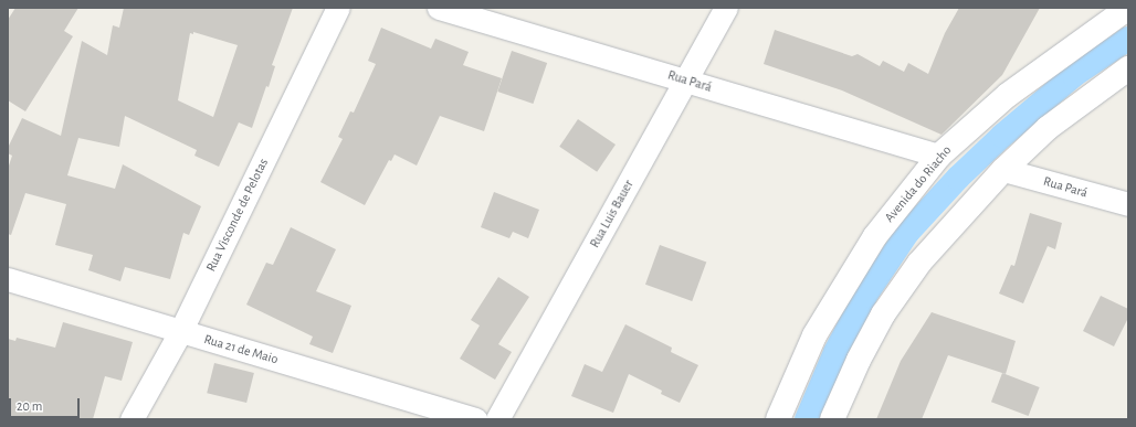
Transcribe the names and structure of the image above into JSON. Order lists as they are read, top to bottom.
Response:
{
  "streets": {
    "main road": ["Avenida do Riacho"],
    "street": [
      "Rua Pará",
      "Rua Luis Bauer",
      "Rua Visconde de Pelotas",
      "Rua 21 de Maio"
    ]
  },
  "crossings": [
    ["Rua Pará", "Avenida do Riacho"],
    ["Rua Pará", "Rua Luis Bauer"],
    ["Rua Visconde de Pelotas", "Rua 21 de Maio"]
  ],
  "scale_bar": "20 m"
}
